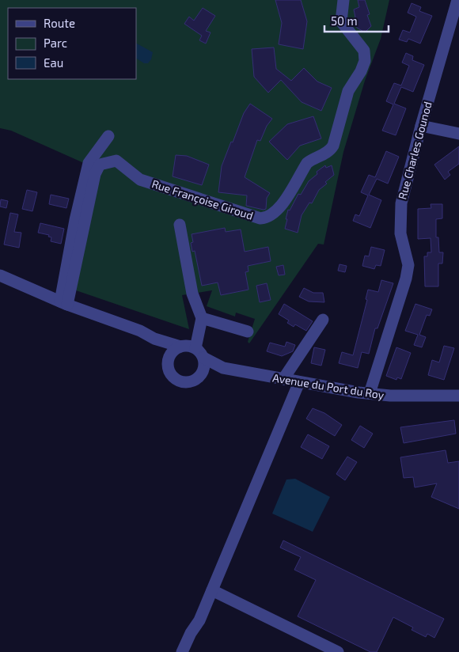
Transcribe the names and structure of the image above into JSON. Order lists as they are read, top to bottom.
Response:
{
  "streets": {
    "street": ["Rue Charles Gounod", "Rue Françoise Giroud", "Avenue du Port du Roy"]
  },
  "crossings": [
    ["Rue Charles Gounod", "Avenue du Port du Roy"],
    ["Rue Françoise Giroud", "Avenue du Port du Roy"]
  ],
  "legend": ["Route", "Parc", "Eau"],
  "scale_bar": "50 m"
}
